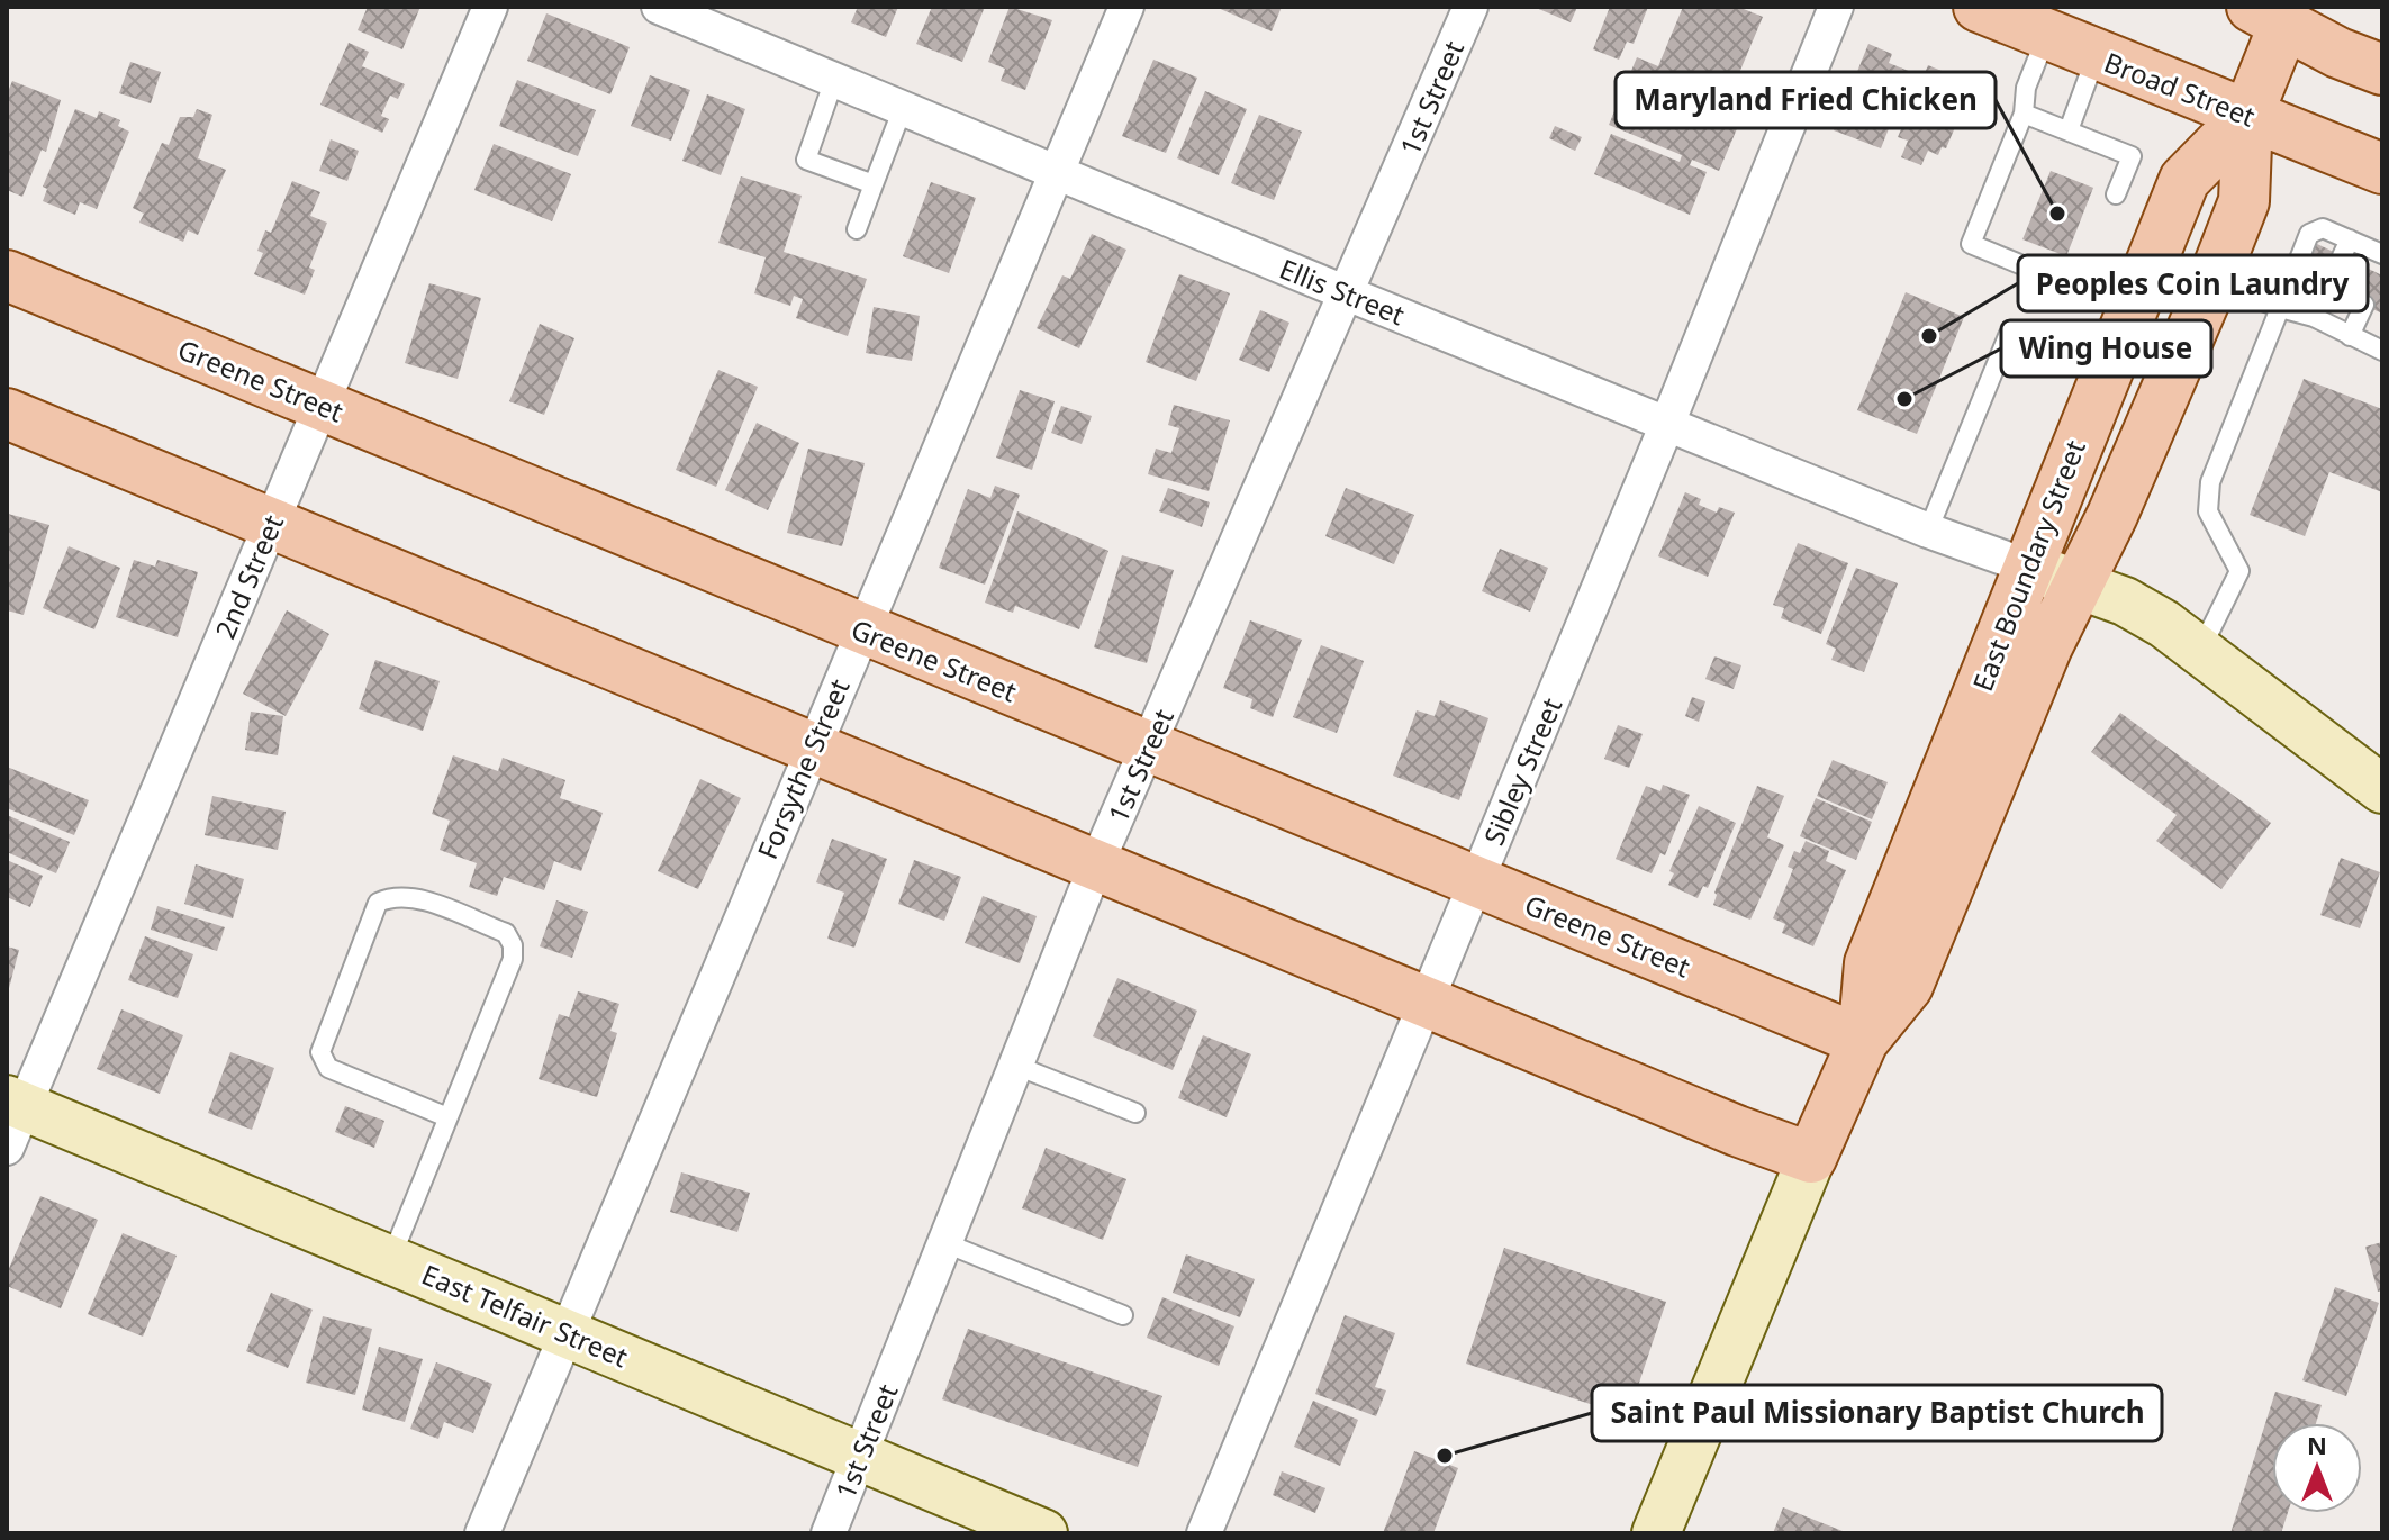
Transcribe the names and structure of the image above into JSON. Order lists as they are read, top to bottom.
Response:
{
  "streets": {
    "main road": ["Broad Street", "Greene Street", "East Boundary Street"],
    "street": [
      "1st Street",
      "Ellis Street",
      "2nd Street",
      "Forsythe Street",
      "Sibley Street",
      "East Telfair Street"
    ]
  },
  "crossings": [
    ["Broad Street", "East Boundary Street"],
    ["1st Street", "Ellis Street"],
    ["1st Street", "Greene Street"],
    ["1st Street", "East Telfair Street"],
    ["Ellis Street", "East Boundary Street"],
    ["Ellis Street", "Forsythe Street"],
    ["Ellis Street", "Sibley Street"],
    ["Greene Street", "East Boundary Street"],
    ["Greene Street", "2nd Street"],
    ["Greene Street", "Forsythe Street"],
    ["Greene Street", "Sibley Street"],
    ["2nd Street", "East Telfair Street"],
    ["Forsythe Street", "East Telfair Street"]
  ],
  "places": [
    "Maryland Fried Chicken",
    "Peoples Coin Laundry",
    "Wing House",
    "Saint Paul Missionary Baptist Church"
  ],
  "north": "top"
}
